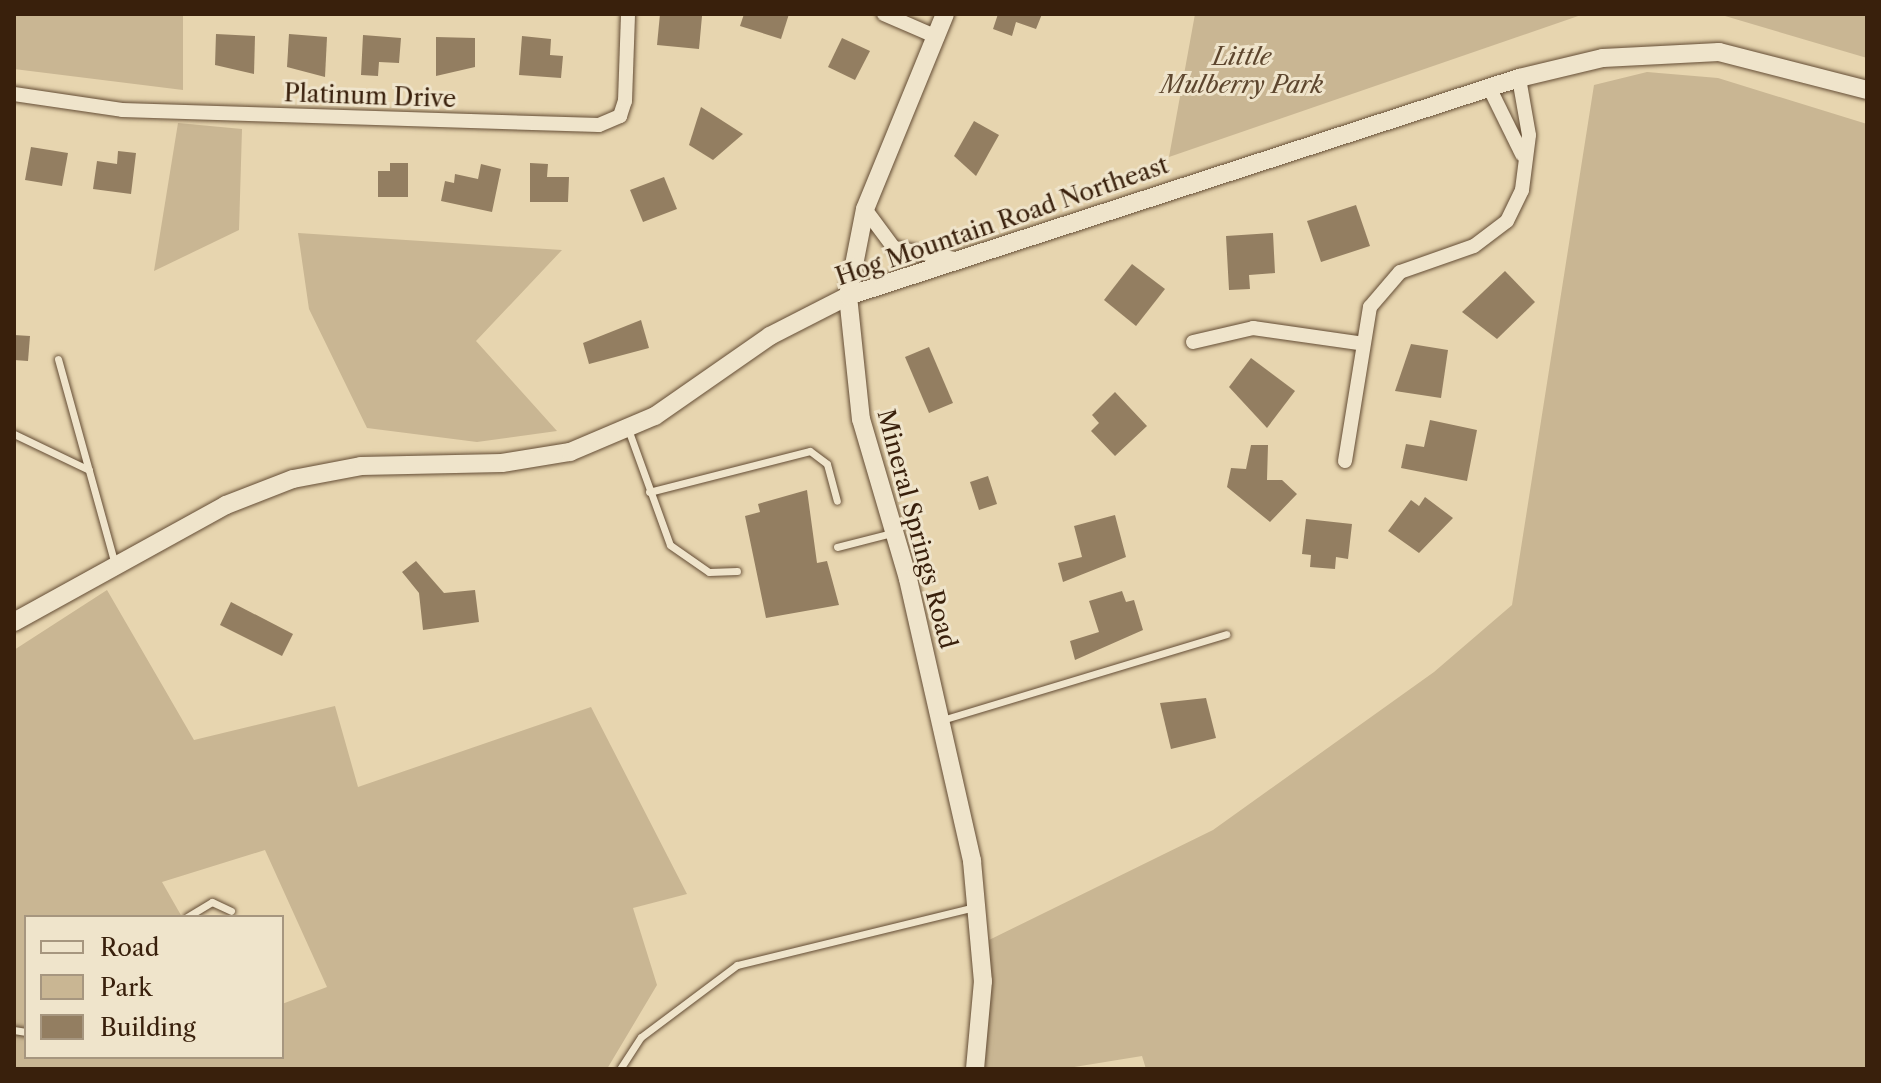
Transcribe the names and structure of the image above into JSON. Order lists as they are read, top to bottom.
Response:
{
  "streets": {
    "street": ["Platinum Drive", "Hog Mountain Road Northeast", "Mineral Springs Road"]
  },
  "crossings": [
    ["Hog Mountain Road Northeast", "Mineral Springs Road"]
  ],
  "parks": ["Little Mulberry Park"],
  "legend": ["Road", "Park", "Building"]
}
